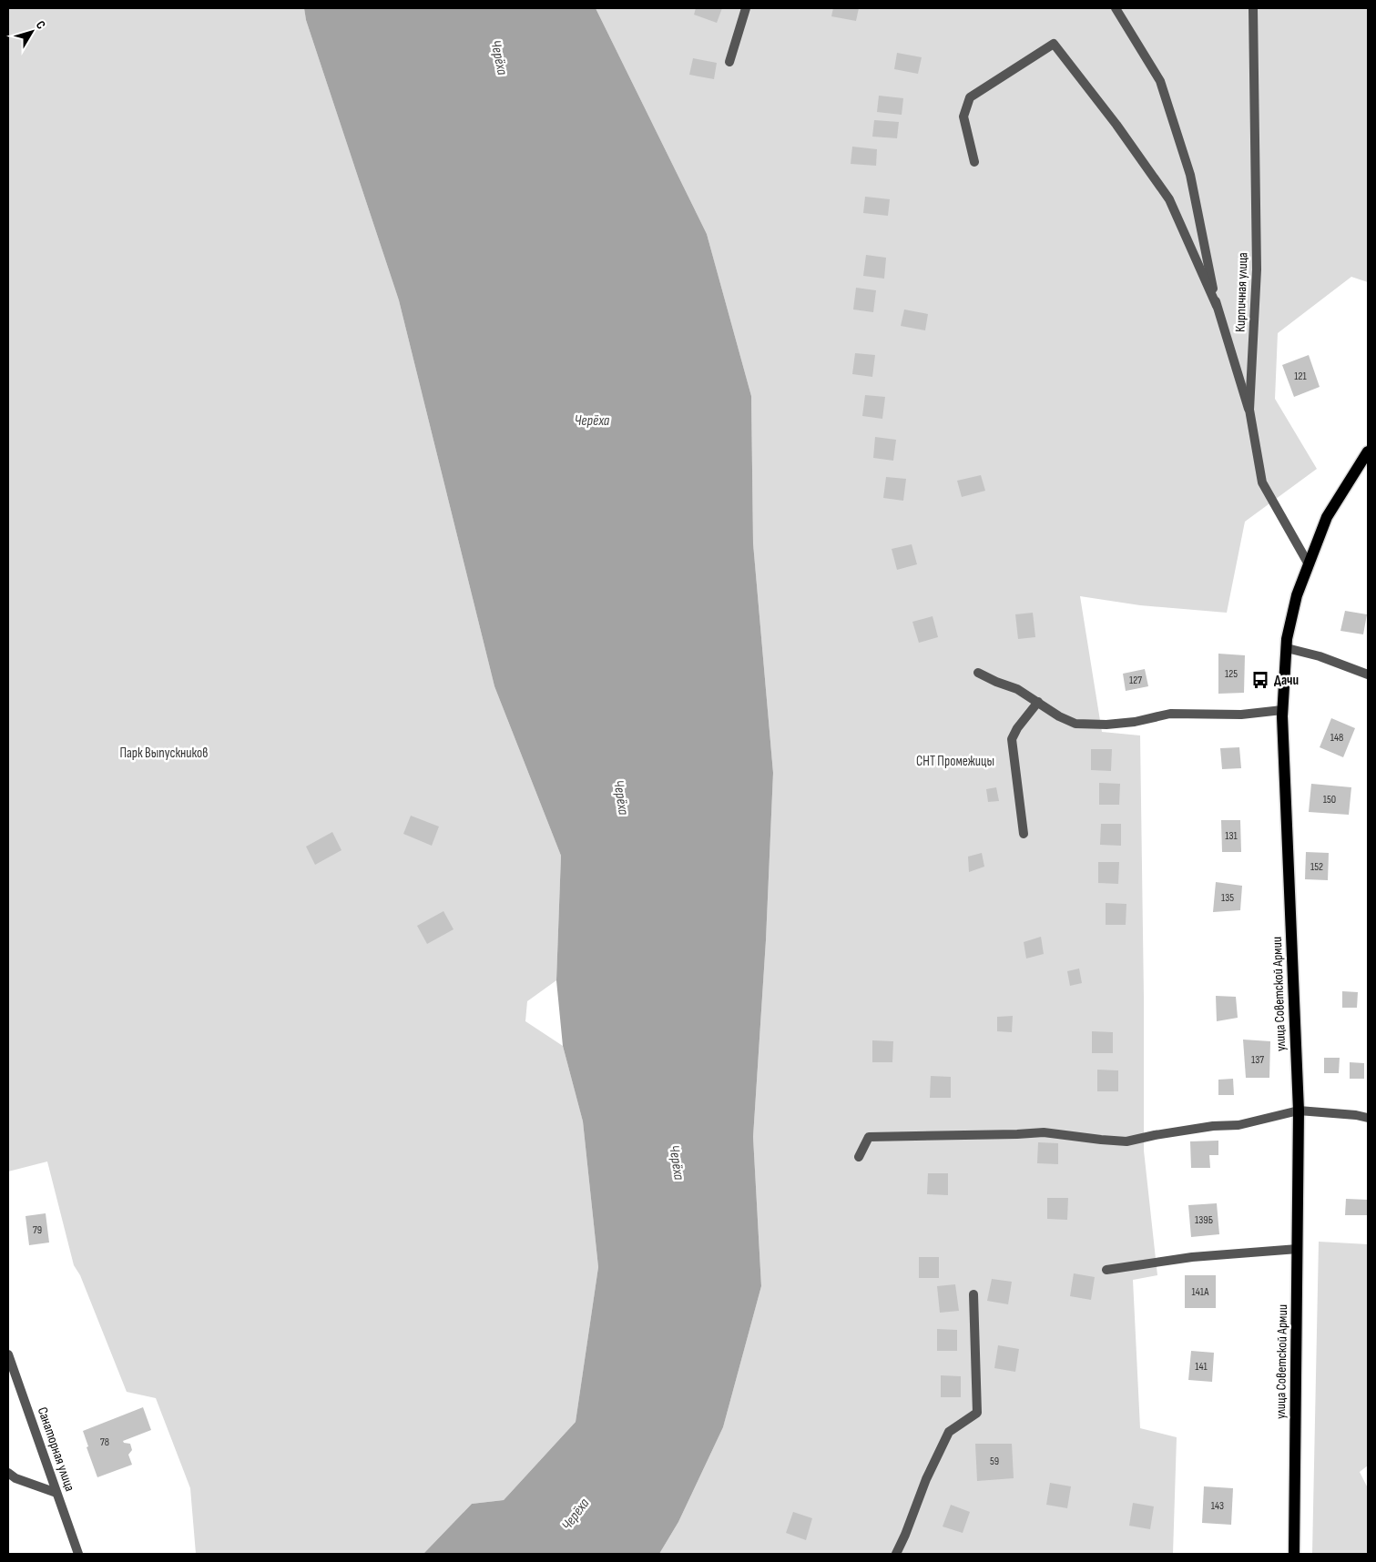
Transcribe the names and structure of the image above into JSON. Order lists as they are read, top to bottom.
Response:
{
  "streets": {
    "main road": ["улица Советской Армии"],
    "street": ["Кирпичная улица", "Санаторная улица"]
  },
  "crossings": [
    ["Кирпичная улица", "улица Советской Армии"]
  ],
  "water": ["Черёха"],
  "parks": ["Парк Выпускников", "СНТ Промежицы"],
  "places": {
    "bus stop": ["Дачи"]
  },
  "house_numbers": [
    "121",
    "125",
    "127",
    "148",
    "150",
    "131",
    "152",
    "135",
    "137",
    "139Б",
    "79",
    "141А",
    "141",
    "78",
    "59",
    "143"
  ],
  "north": "top right"
}
